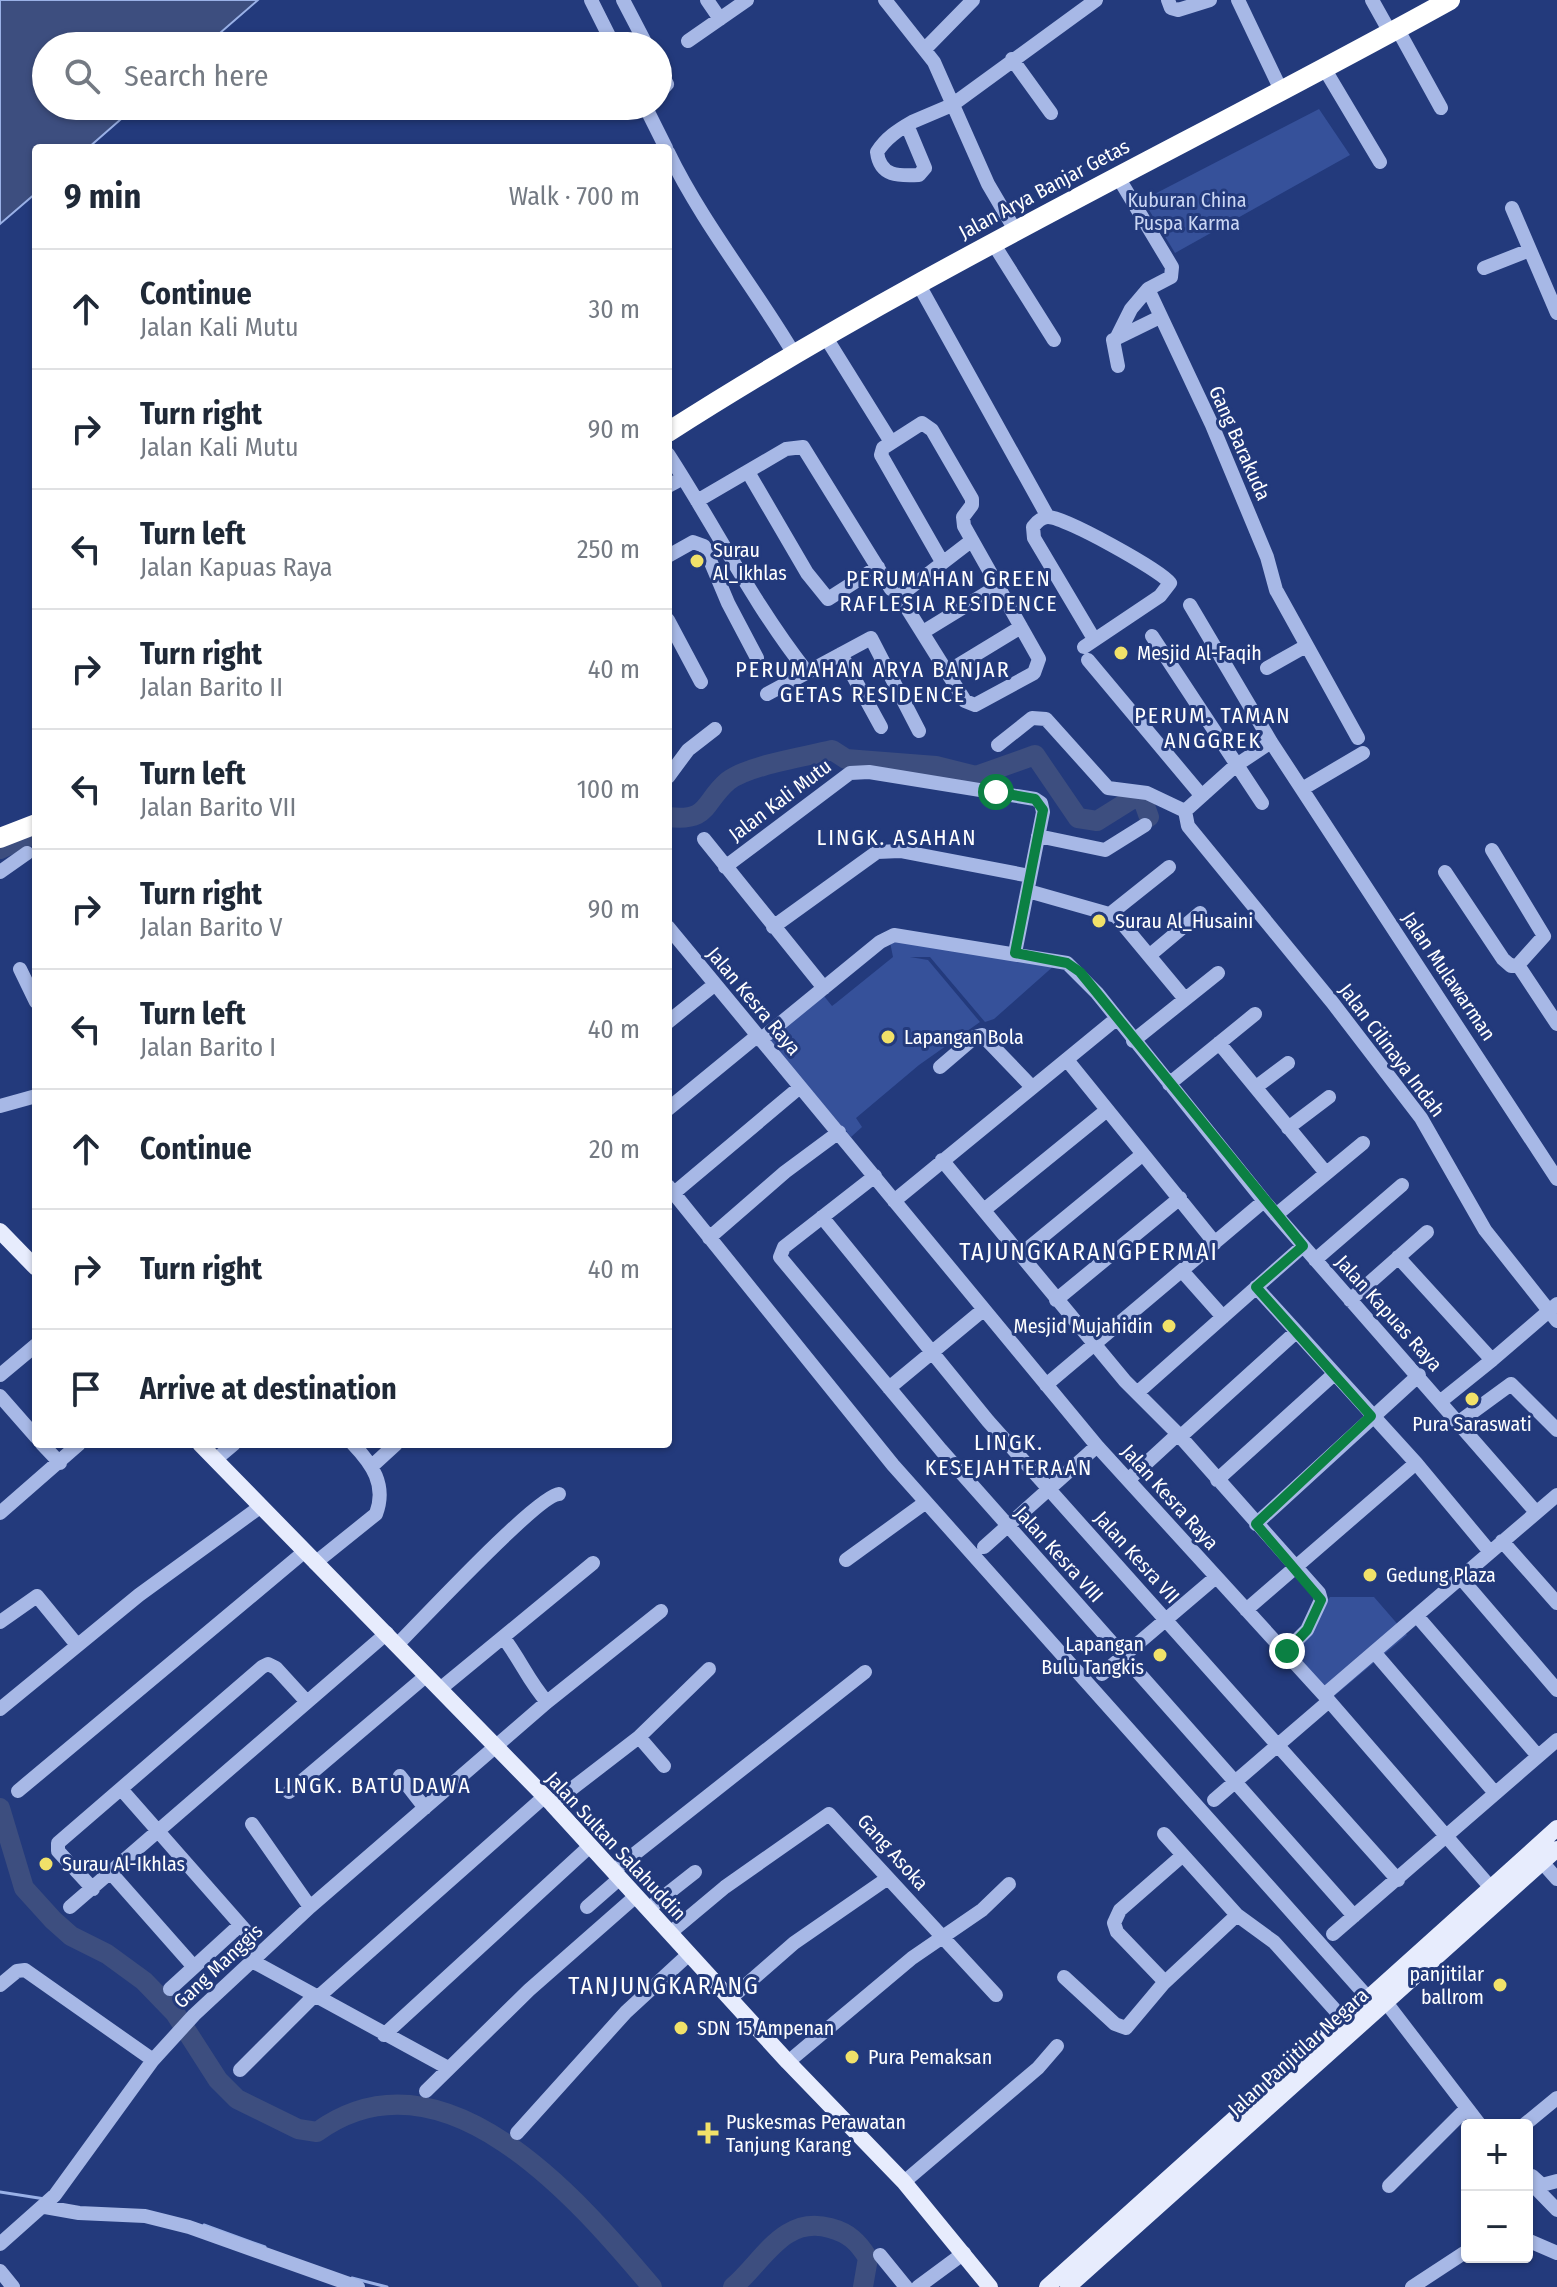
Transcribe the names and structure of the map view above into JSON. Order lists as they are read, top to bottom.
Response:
{
  "streets": {
    "highway": ["Jalan Arya Banjar Getas"],
    "main road": ["Jalan Sultan Salahuddin", "Jalan Panjitilar Negara"],
    "street": [
      "Gang Barakuda",
      "Jalan Kali Mutu",
      "Jalan Mulawarman",
      "Jalan Kesra Raya",
      "Jalan Cilinaya Indah",
      "Jalan Kapuas Raya",
      "Jalan Kesra VIII",
      "Jalan Kesra VII",
      "Gang Asoka",
      "Gang Manggis"
    ]
  },
  "crossings": [
    ["Jalan Kali Mutu", "Jalan Kapuas Raya"],
    ["Jalan Kesra Raya", "Jalan Kapuas Raya"],
    ["Jalan Kesra Raya", "Jalan Panjitilar Negara"],
    ["Jalan Kesra VIII", "Jalan Kesra VII"],
    ["Jalan Sultan Salahuddin", "Gang Asoka"],
    ["Jalan Sultan Salahuddin", "Gang Manggis"]
  ],
  "districts": [
    "PERUMAHAN GREEN RAFLESIA RESIDENCE",
    "PERUMAHAN ARYA BANJAR GETAS RESIDENCE",
    "PERUM. TAMAN ANGGREK",
    "LINGK. ASAHAN",
    "TAJUNGKARANGPERMAI",
    "LINGK. KESEJAHTERAAN",
    "LINGK. BATU DAWA",
    "TANJUNGKARANG"
  ],
  "parks": ["Kuburan China Puspa Karma"],
  "places": {
    "other": [
      "Surau Al_Ikhlas",
      "Mesjid Al-Faqih",
      "Surau Al_Husaini",
      "Lapangan Bola",
      "Mesjid Mujahidin",
      "Pura Saraswati",
      "Gedung Plaza",
      "Lapangan Bulu Tangkis",
      "Surau Al-Ikhlas",
      "panjitilar ballrom",
      "SDN 15 Ampenan",
      "Pura Pemaksan"
    ],
    "health": ["Puskesmas Perawatan Tanjung Karang"]
  },
  "page": {
    "search": "Search here",
    "heading": ["9 min", "Walk · 700 m"],
    "list": [
      ["Continue", "Jalan Kali Mutu", "30 m"],
      ["Turn right", "Jalan Kali Mutu", "90 m"],
      ["Turn left", "Jalan Kapuas Raya", "250 m"],
      ["Turn right", "Jalan Barito II", "40 m"],
      ["Turn left", "Jalan Barito VII", "100 m"],
      ["Turn right", "Jalan Barito V", "90 m"],
      ["Turn left", "Jalan Barito I", "40 m"],
      ["Continue", "20 m"],
      ["Turn right", "40 m"],
      "Arrive at destination"
    ],
    "map_buttons": ["+", "−"]
  }
}
